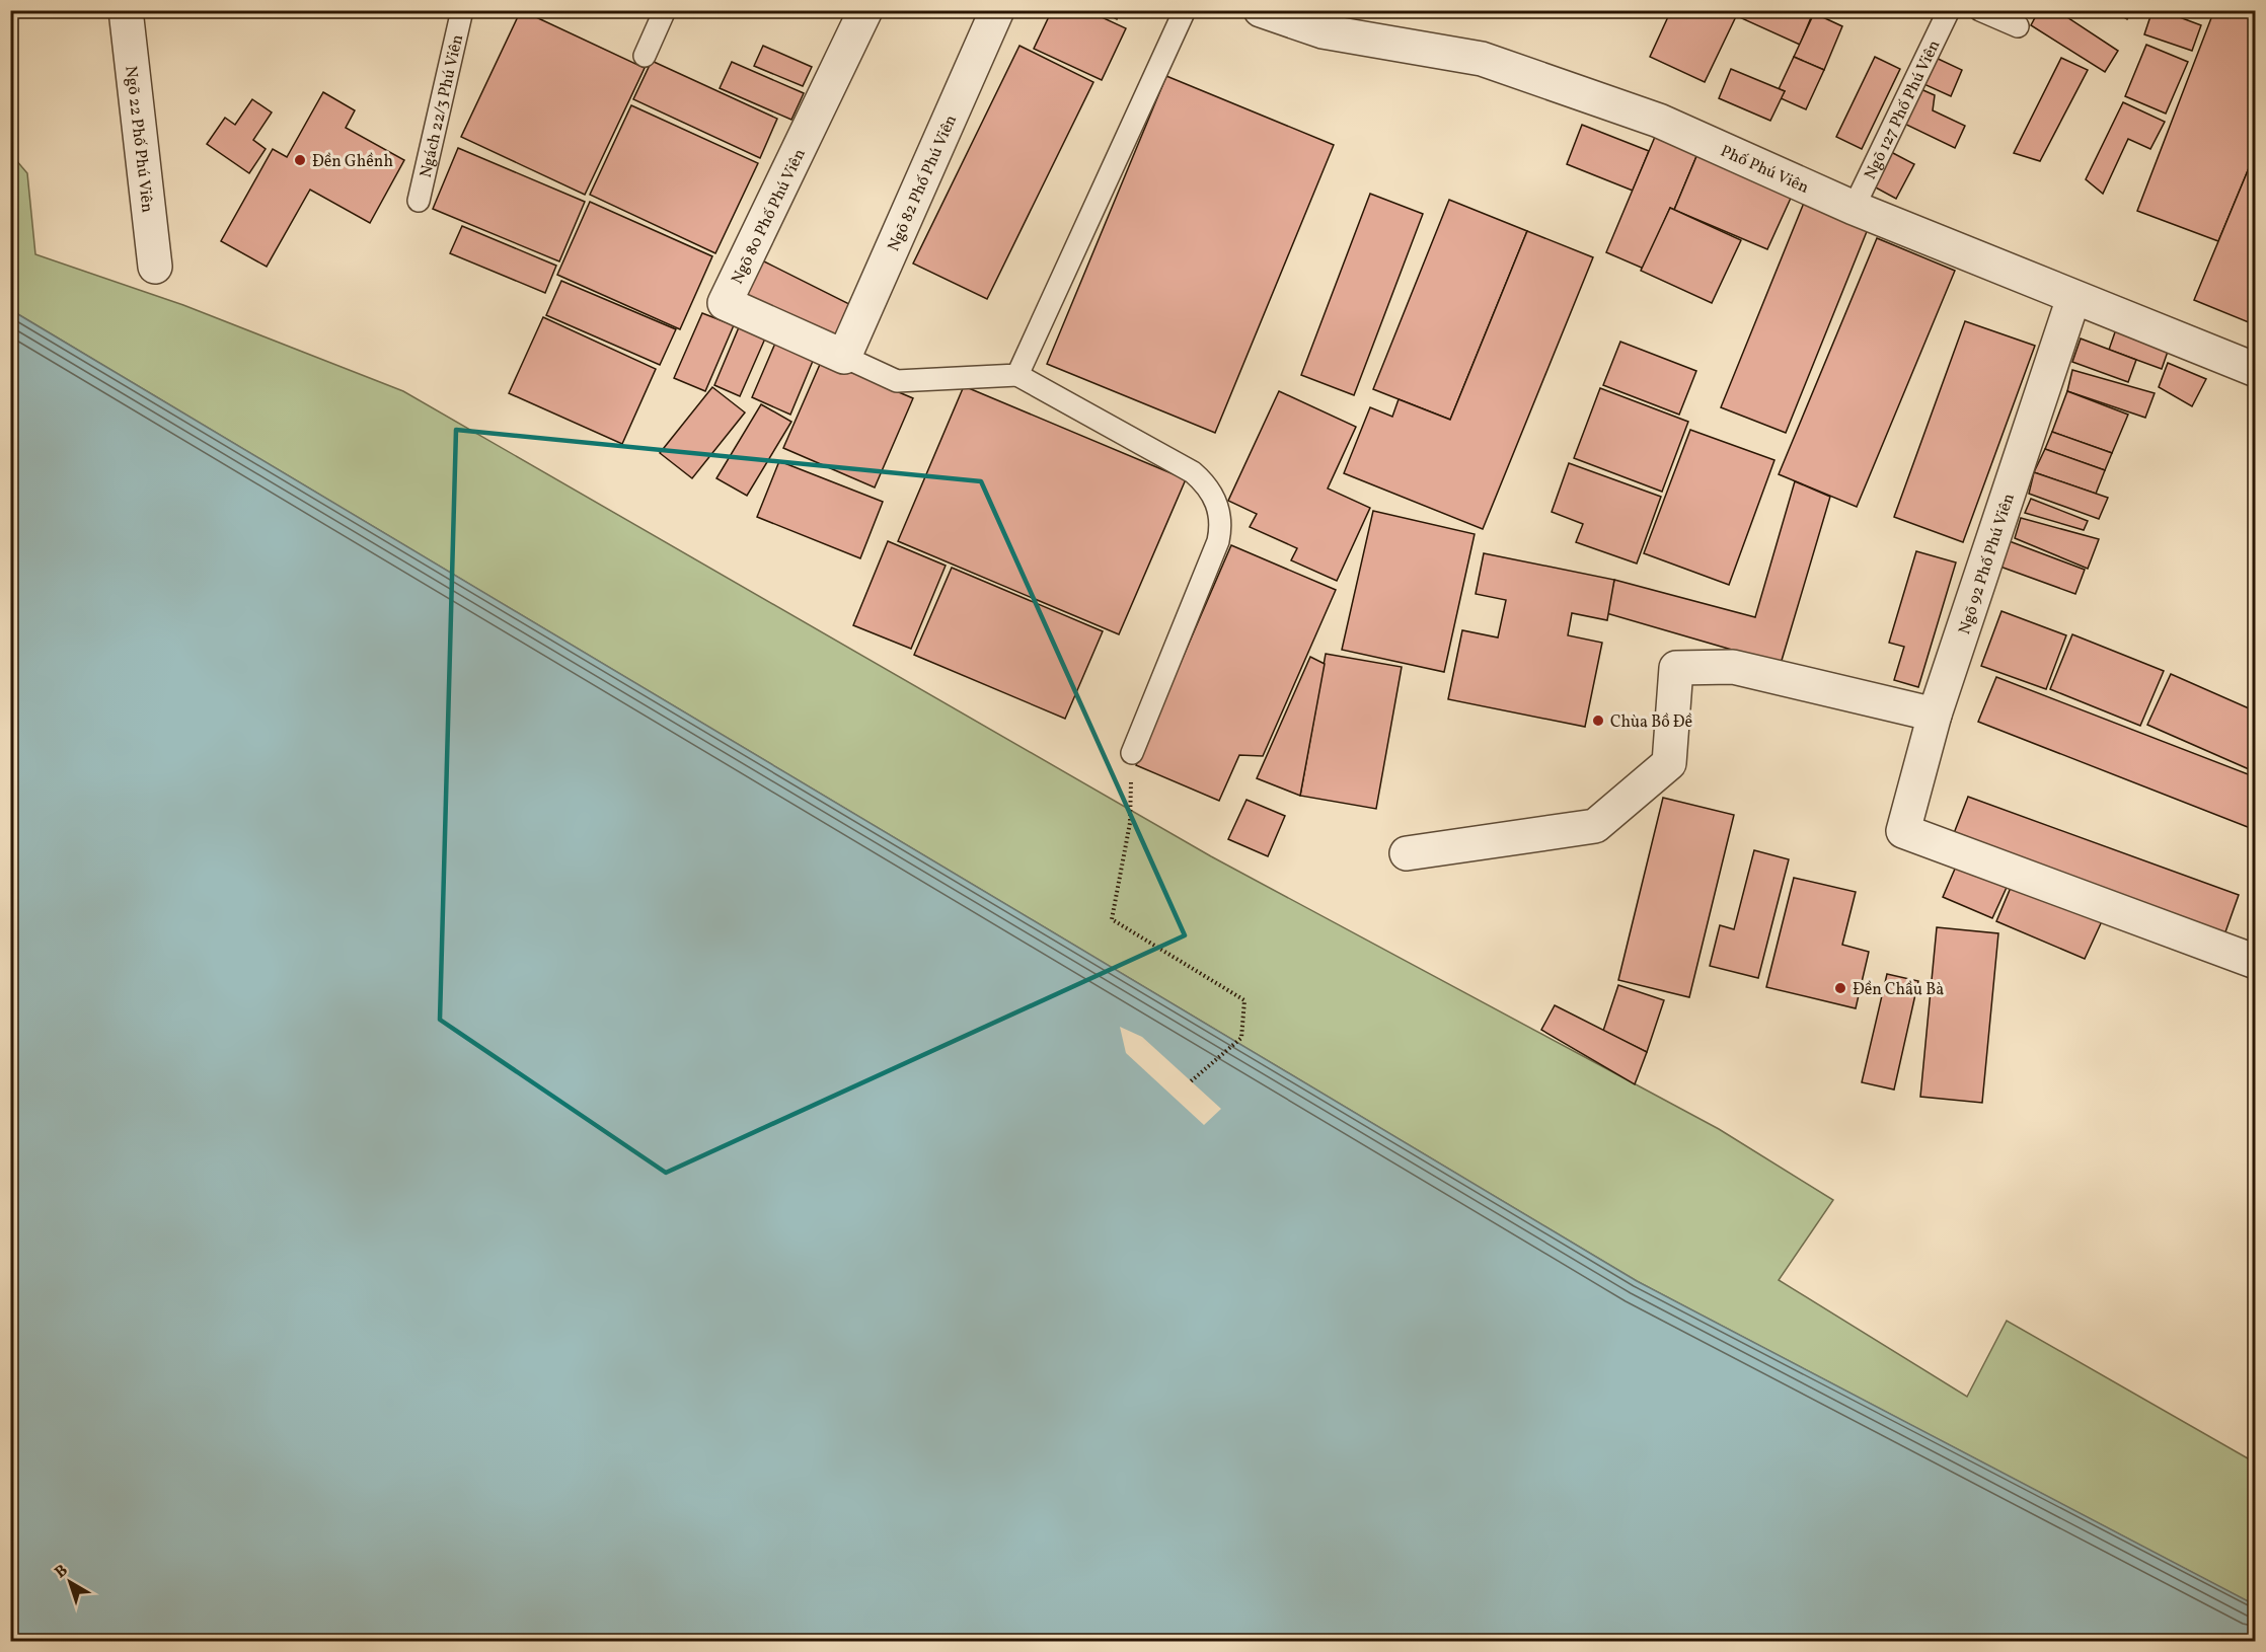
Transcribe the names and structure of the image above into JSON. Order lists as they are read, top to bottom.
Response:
{
  "streets": {
    "street": [
      "Ngõ 22 Phố Phú Viên",
      "Phố Phú Viên",
      "Ngõ 82 Phố Phú Viên",
      "Ngõ 80 Phố Phú Viên",
      "Ngõ 92 Phố Phú Viên"
    ],
    "lane": ["Ngách 22/3 Phú Viên", "Ngõ 127 Phố Phú Viên"]
  },
  "crossings": [
    ["Ngõ 127 Phố Phú Viên", "Phố Phú Viên"],
    ["Phố Phú Viên", "Ngõ 92 Phố Phú Viên"],
    ["Ngõ 82 Phố Phú Viên", "Ngõ 80 Phố Phú Viên"]
  ],
  "places": ["Đền Ghềnh", "Chùa Bồ Đề", "Đền Chầu Bà"],
  "north": "top left"
}
